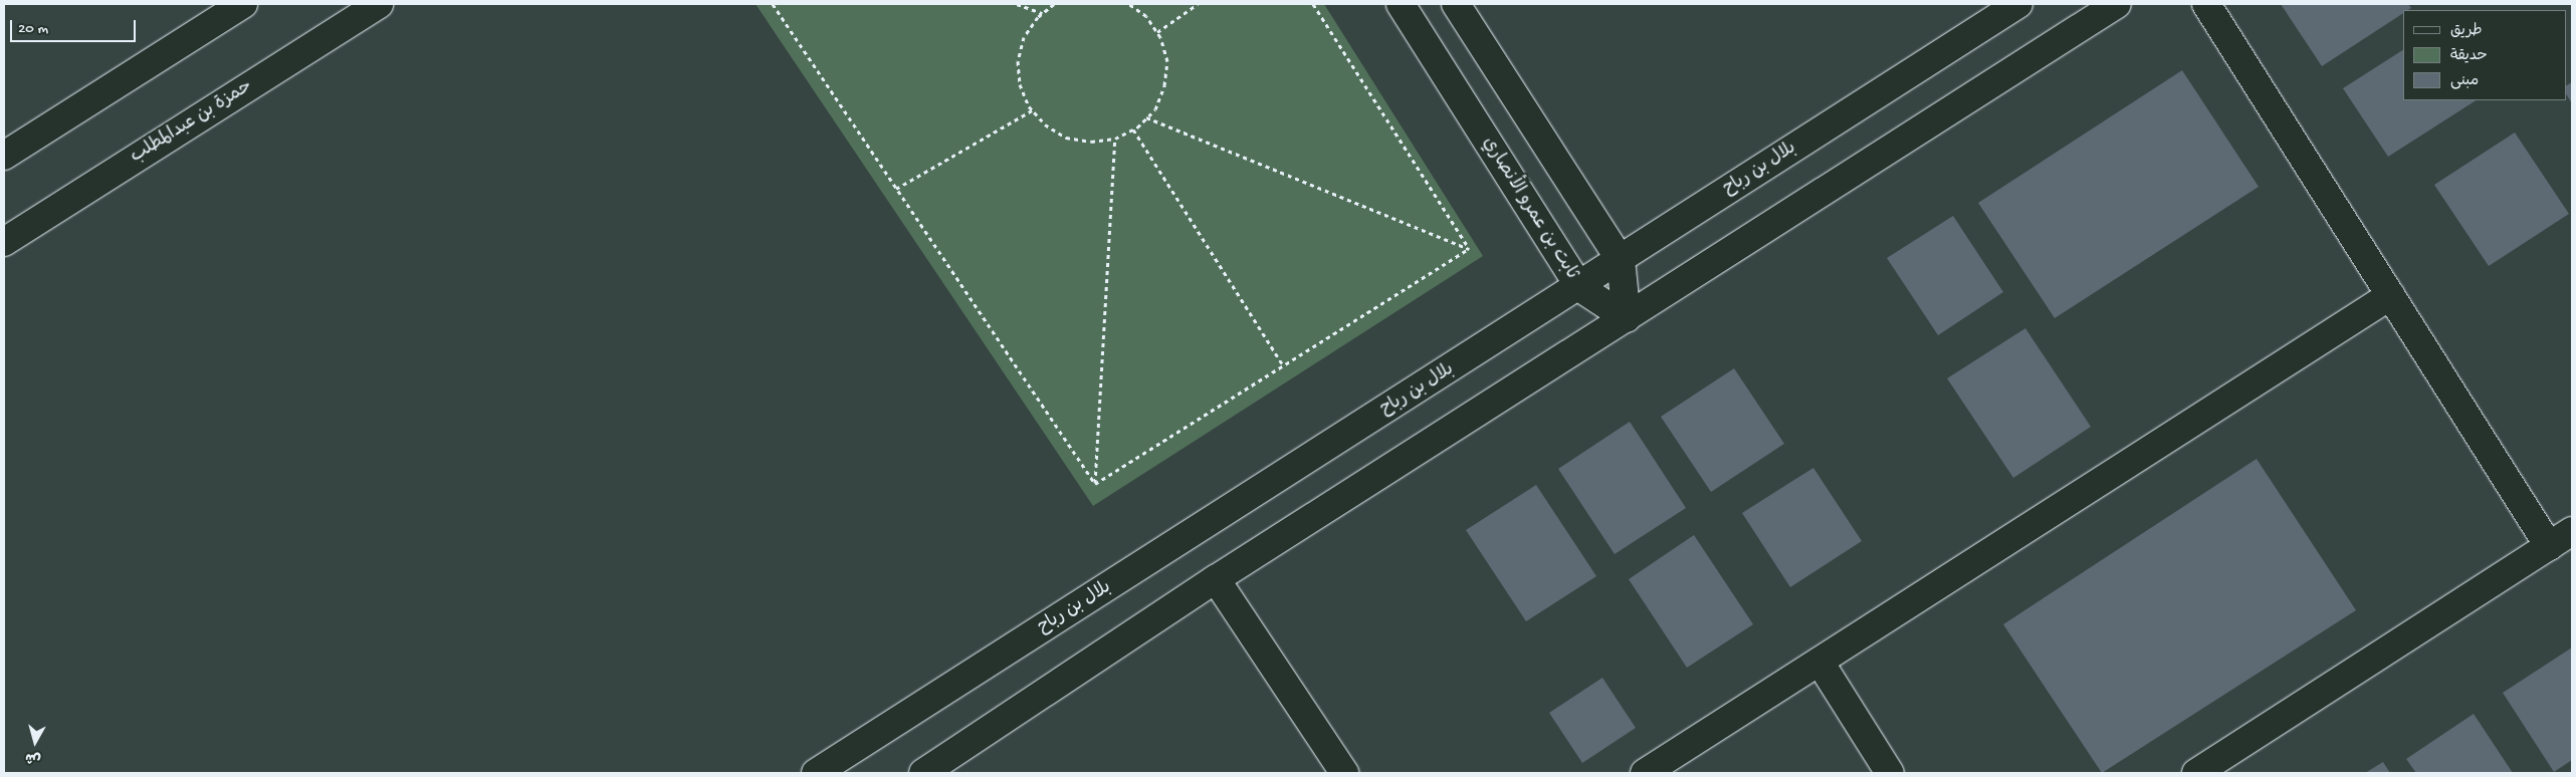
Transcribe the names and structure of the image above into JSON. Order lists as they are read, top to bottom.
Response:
{
  "streets": {
    "street": ["حمزة بن عبدالمطلب", "بلال بن رباح", "ثابت بن عمرو الأنصاري"]
  },
  "crossings": [
    ["بلال بن رباح", "ثابت بن عمرو الأنصاري"]
  ],
  "legend": ["طريق", "حديقة", "مبنى"],
  "scale_bar": "20 m",
  "north": "bottom"
}
